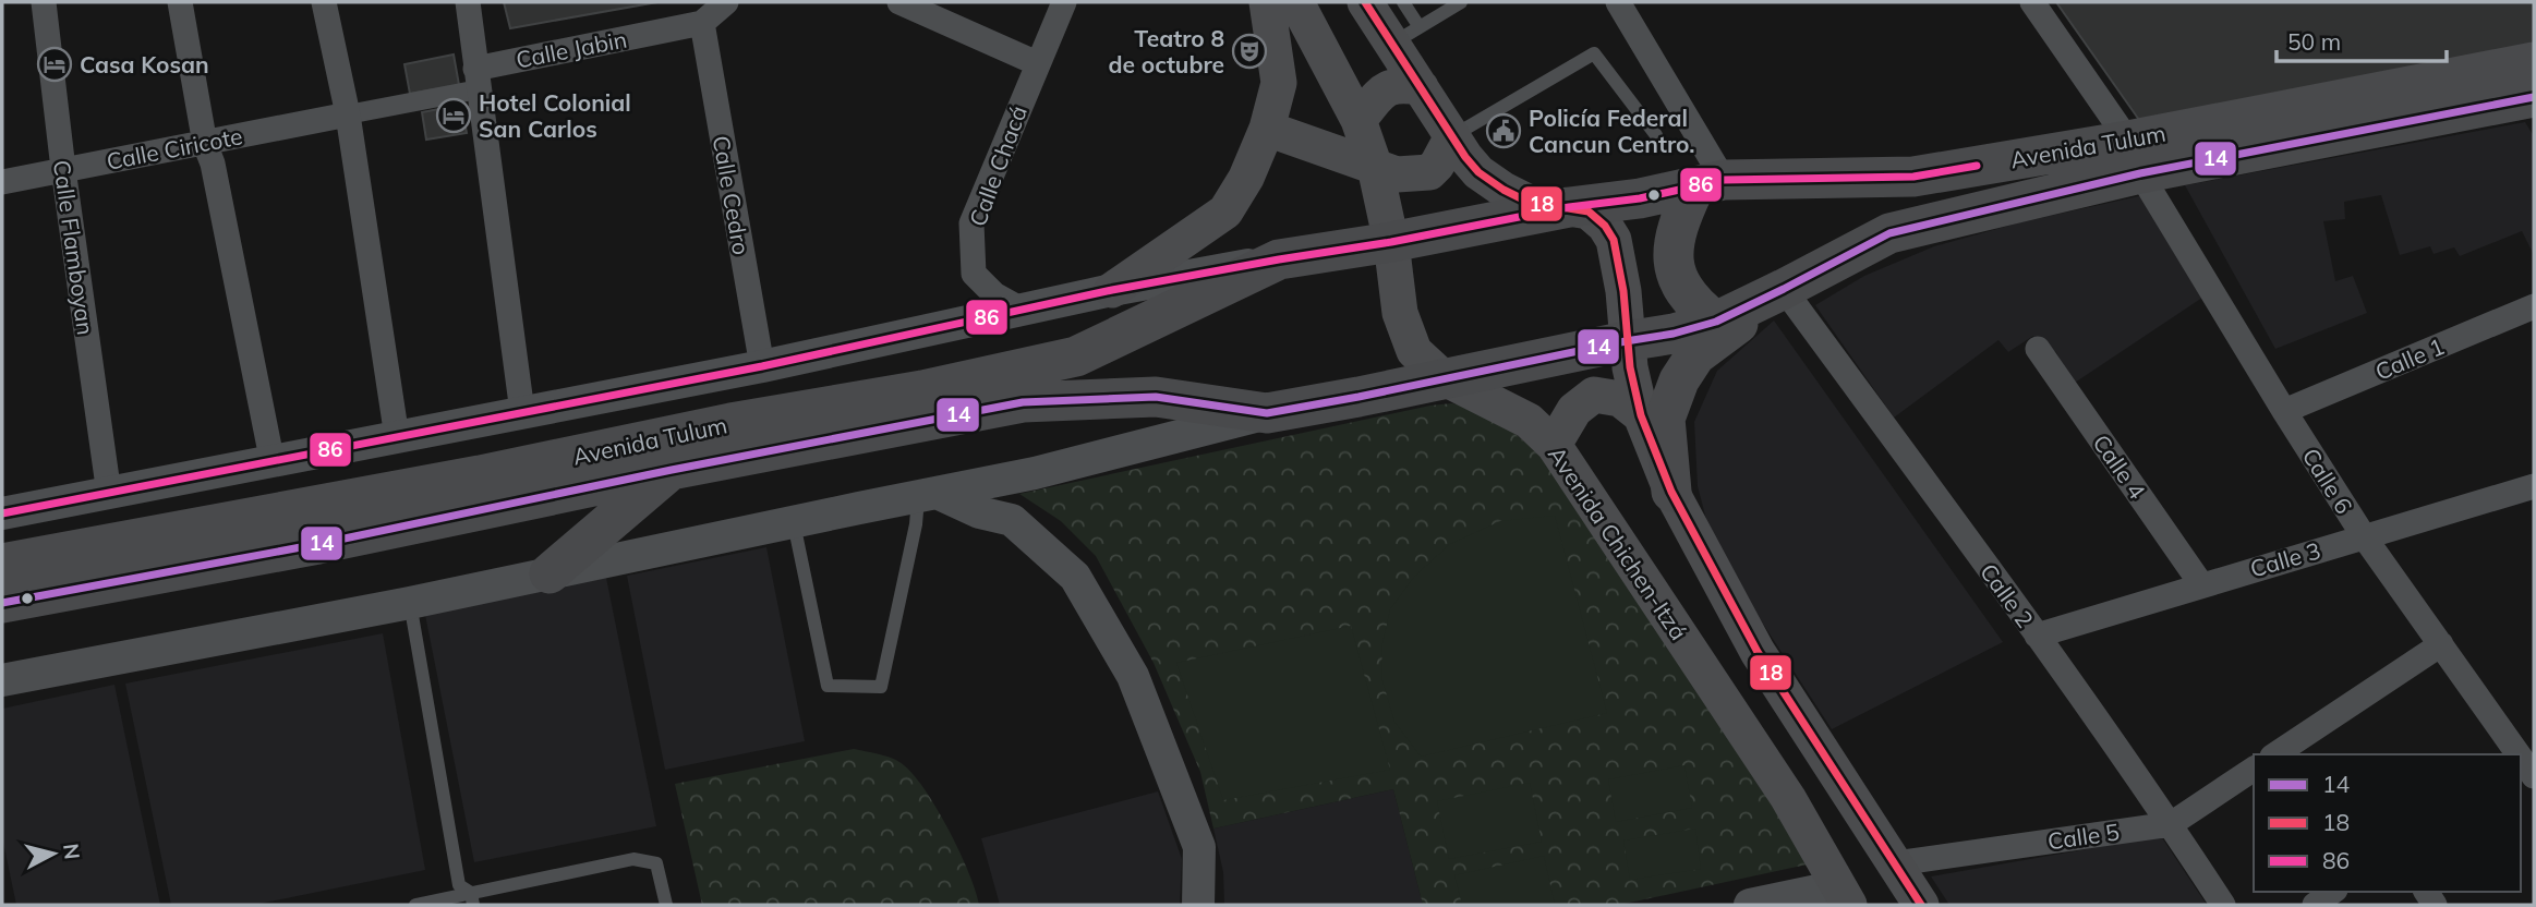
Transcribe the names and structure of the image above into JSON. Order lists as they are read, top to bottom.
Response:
{
  "streets": {
    "main road": ["Avenida Tulum", "Avenida Chichen-Itzá"],
    "street": [
      "Calle Jabin",
      "Calle Ciricote",
      "Calle Chacá",
      "Calle Cedro",
      "Calle Flamboyan",
      "Calle 1",
      "Calle 4",
      "Calle 6",
      "Calle 3",
      "Calle 2",
      "Calle 5"
    ]
  },
  "crossings": [
    ["Calle Jabin", "Calle Cedro"],
    ["Avenida Tulum", "Calle Chacá"],
    ["Avenida Tulum", "Calle Cedro"],
    ["Avenida Tulum", "Calle Flamboyan"],
    ["Avenida Tulum", "Calle 6"],
    ["Avenida Tulum", "Avenida Chichen-Itzá"],
    ["Avenida Tulum", "Calle 2"],
    ["Calle Ciricote", "Calle Flamboyan"],
    ["Calle 1", "Calle 6"],
    ["Calle 4", "Calle 3"],
    ["Calle 6", "Calle 3"],
    ["Calle 3", "Calle 2"],
    ["Calle 2", "Calle 5"]
  ],
  "places": {
    "theatre": ["Teatro 8 de octubre"],
    "hotel": ["Casa Kosan", "Hotel Colonial San Carlos"],
    "public building": ["Policía Federal Cancun Centro."]
  },
  "lines": ["transit line 18", "transit line 14", "transit line 86"],
  "legend": ["14", "18", "86"],
  "scale_bar": "50 m",
  "north": "right"
}
